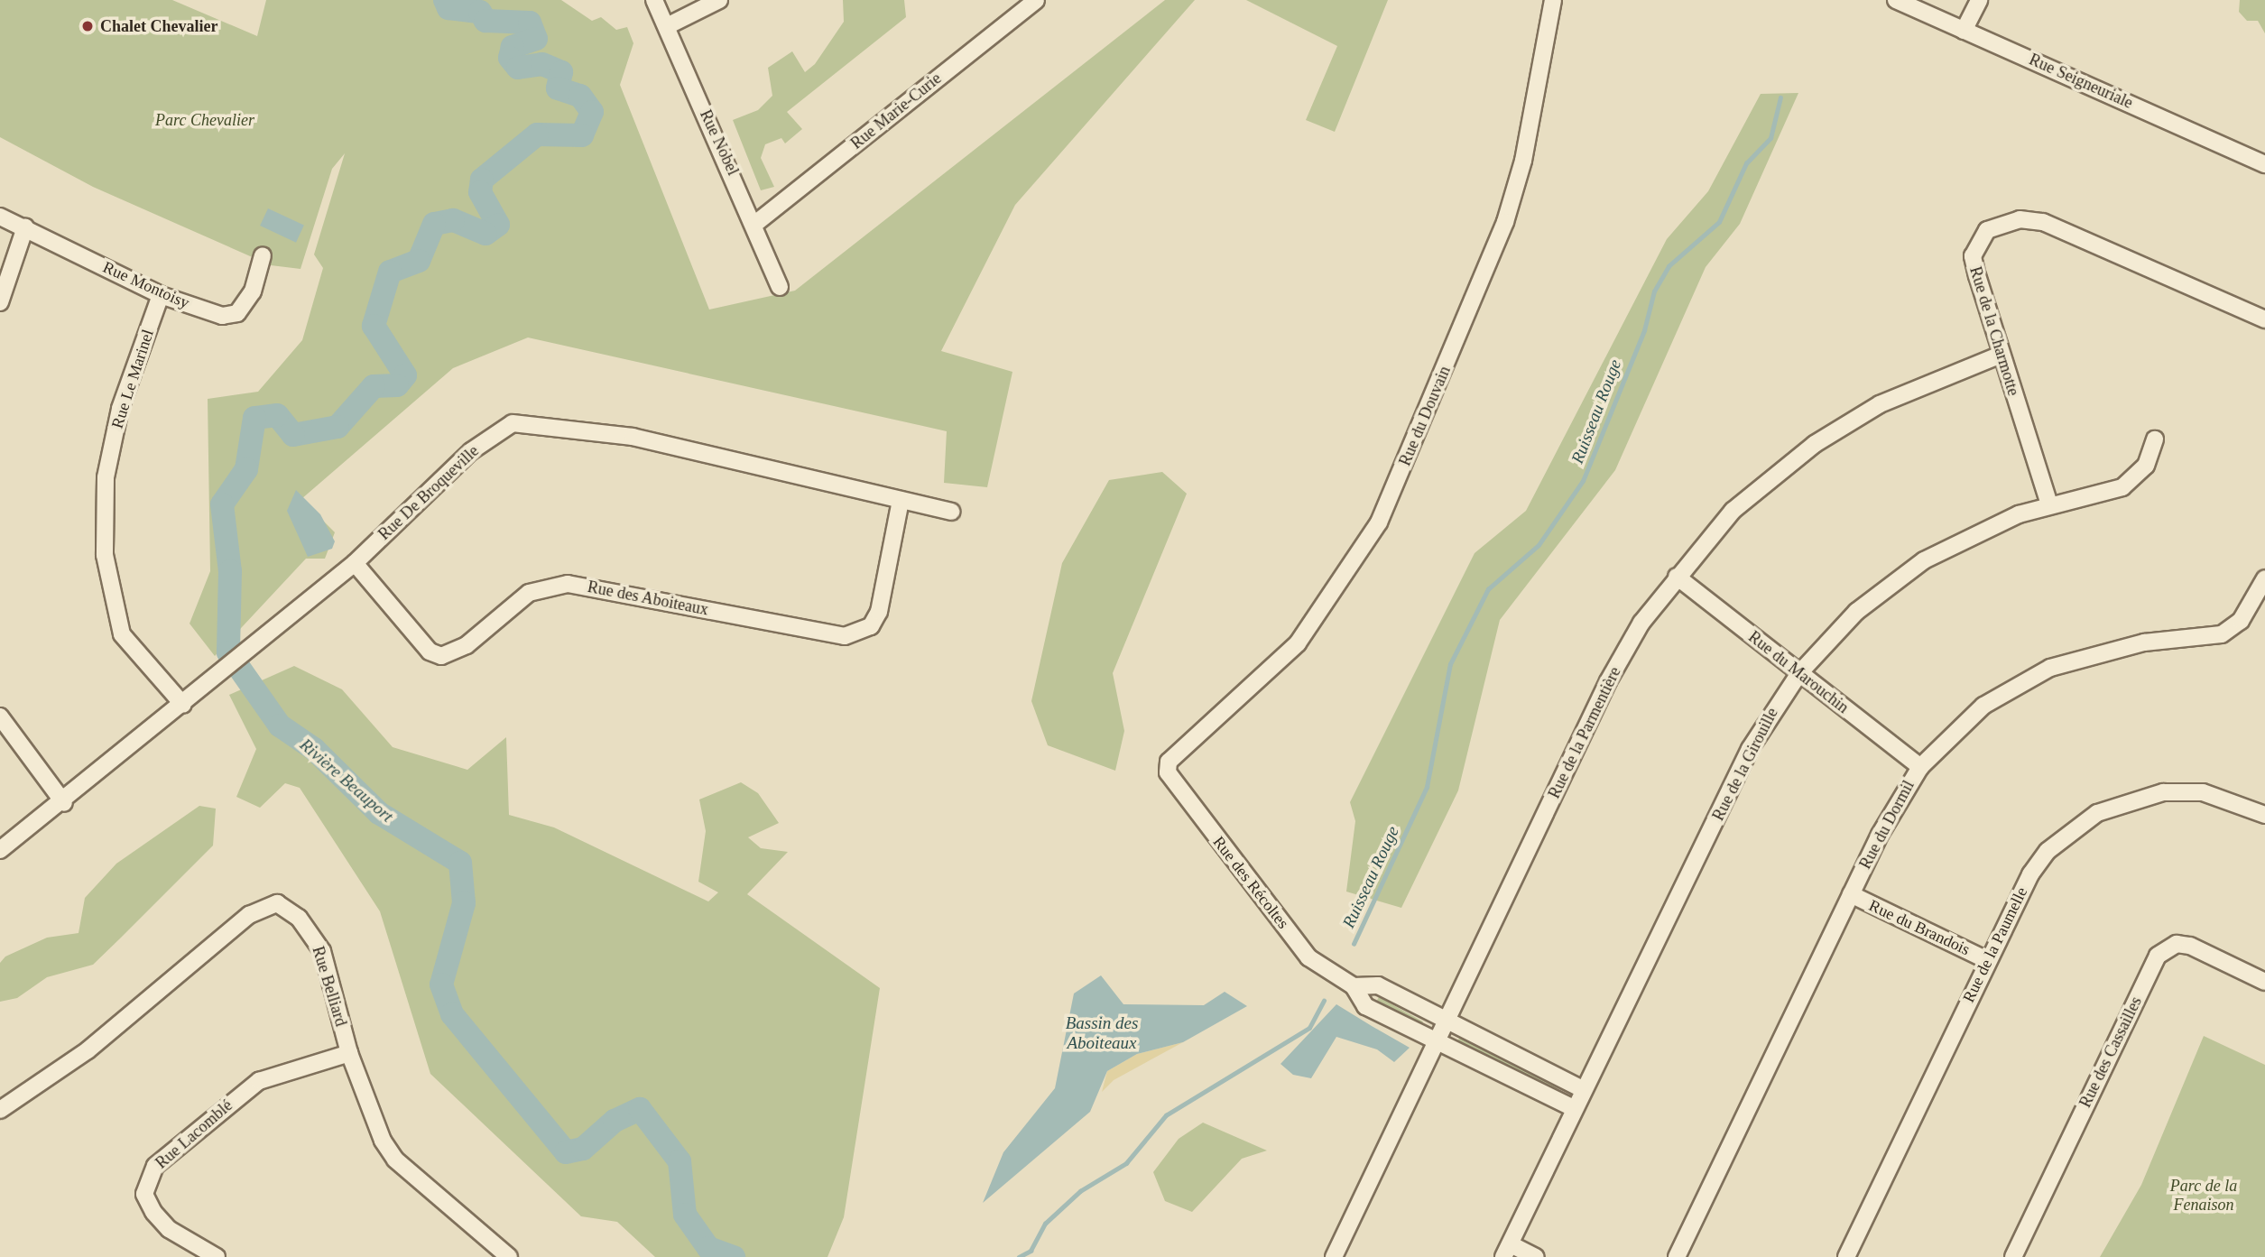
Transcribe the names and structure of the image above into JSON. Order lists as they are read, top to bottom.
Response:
{
  "streets": {
    "street": [
      "Rue Seigneuriale",
      "Rue Marie-Curie",
      "Rue Nobel",
      "Rue Montoisy",
      "Rue de la Charmotte",
      "Rue Le Marinel",
      "Rue du Douvain",
      "Rue De Broqueville",
      "Rue des Aboiteaux",
      "Rue du Marouchin",
      "Rue de la Parmentière",
      "Rue de la Girouille",
      "Rue du Dormil",
      "Rue des Récoltes",
      "Rue du Brandois",
      "Rue de la Paumelle",
      "Rue Belliard",
      "Rue des Cassailles",
      "Rue Lacomblé"
    ]
  },
  "crossings": [
    ["Rue Marie-Curie", "Rue Nobel"],
    ["Rue Montoisy", "Rue Le Marinel"],
    ["Rue de la Charmotte", "Rue de la Parmentière"],
    ["Rue de la Charmotte", "Rue de la Girouille"],
    ["Rue Le Marinel", "Rue De Broqueville"],
    ["Rue du Douvain", "Rue des Récoltes"],
    ["Rue De Broqueville", "Rue des Aboiteaux"],
    ["Rue du Marouchin", "Rue de la Parmentière"],
    ["Rue du Marouchin", "Rue de la Girouille"],
    ["Rue du Marouchin", "Rue du Dormil"],
    ["Rue de la Parmentière", "Rue des Récoltes"],
    ["Rue de la Girouille", "Rue des Récoltes"],
    ["Rue du Dormil", "Rue du Brandois"],
    ["Rue du Brandois", "Rue de la Paumelle"],
    ["Rue Belliard", "Rue Lacomblé"]
  ],
  "water": ["Ruisseau Rouge", "Rivière Beauport", "Bassin des Aboiteaux"],
  "parks": ["Parc Chevalier", "Parc de la Fenaison"],
  "places": ["Chalet Chevalier"]
}
